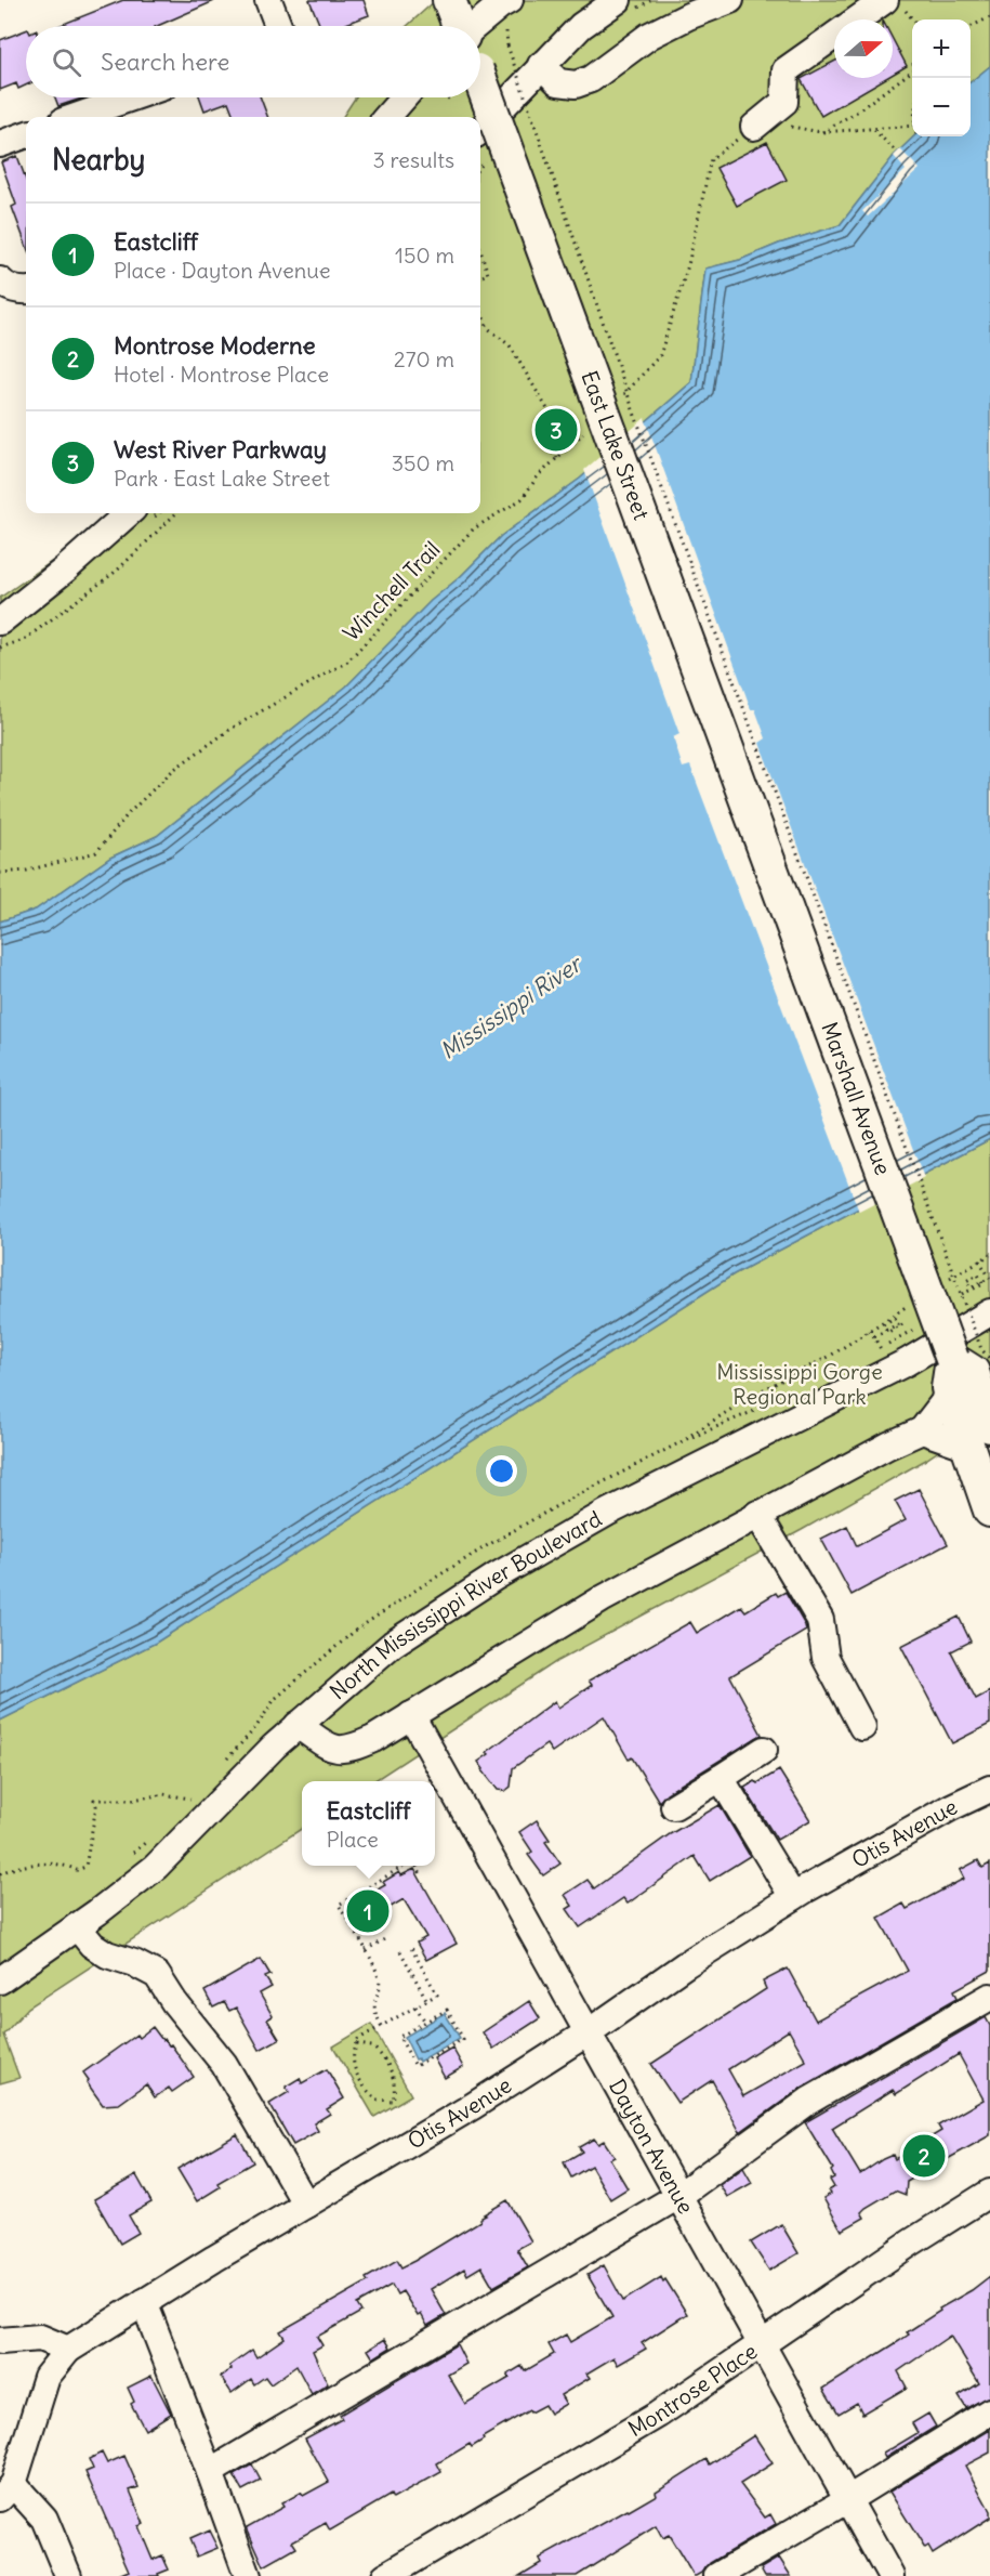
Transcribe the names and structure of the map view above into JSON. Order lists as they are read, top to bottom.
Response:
{
  "streets": {
    "main road": ["East Lake Street", "Marshall Avenue"],
    "street": [
      "North Mississippi River Boulevard",
      "Otis Avenue",
      "Dayton Avenue",
      "Montrose Place"
    ],
    "path": ["Winchell Trail"]
  },
  "crossings": [
    ["East Lake Street", "Marshall Avenue"],
    ["Otis Avenue", "Dayton Avenue"],
    ["Dayton Avenue", "Montrose Place"]
  ],
  "water": ["Mississippi River"],
  "parks": ["Mississippi Gorge Regional Park"],
  "north": "right",
  "page": {
    "map_buttons": ["+", "−"],
    "search": "Search here",
    "heading": ["Nearby", "3 results"],
    "list": [
      {
        "mark": "1",
        "name": "Eastcliff",
        "note": "Place · Dayton Avenue",
        "value": "150 m"
      },
      {
        "mark": "2",
        "name": "Montrose Moderne",
        "note": "Hotel · Montrose Place",
        "value": "270 m"
      },
      {
        "mark": "3",
        "name": "West River Parkway",
        "note": "Park · East Lake Street",
        "value": "350 m"
      }
    ],
    "pins": ["3", "1", "2"],
    "popup": ["Eastcliff", "Place"]
  }
}
